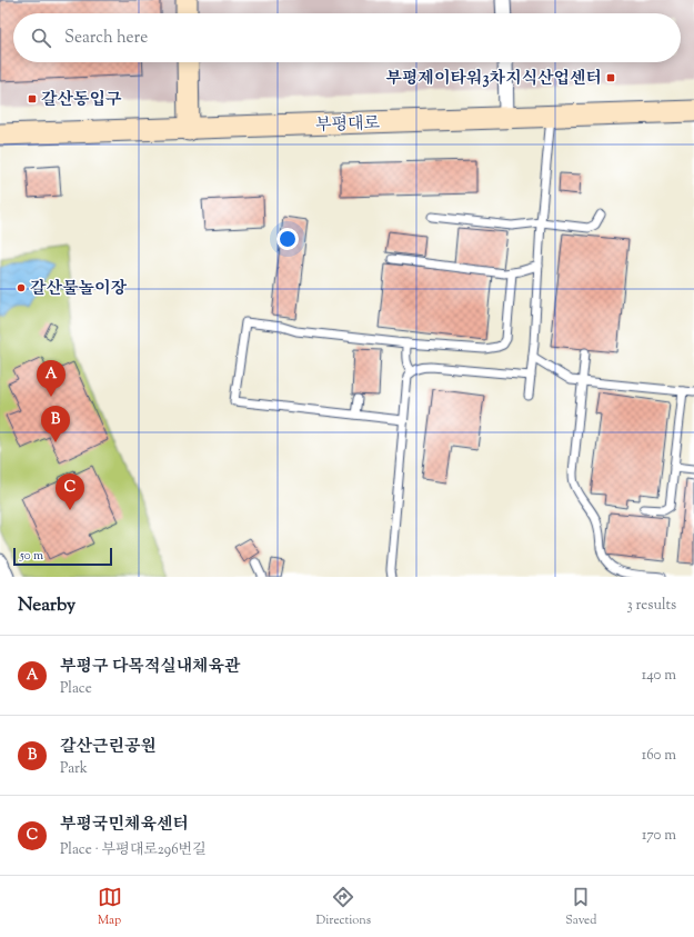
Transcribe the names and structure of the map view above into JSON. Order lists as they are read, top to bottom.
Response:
{
  "streets": {
    "main road": ["부평대로"]
  },
  "places": {
    "transit": ["부평제이타워3차지식산업센터", "갈산동입구"],
    "other": ["갈산물놀이장"]
  },
  "scale_bar": "50 m",
  "page": {
    "search": "Search here",
    "pins": ["A", "B", "C"],
    "scale": "50 m",
    "heading": ["Nearby", "3 results"],
    "list": [
      {
        "mark": "A",
        "name": "부평구 다목적실내체육관",
        "note": "Place",
        "value": "140 m"
      },
      {
        "mark": "B",
        "name": "갈산근린공원",
        "note": "Park",
        "value": "160 m"
      },
      {
        "mark": "C",
        "name": "부평국민체육센터",
        "note": "Place · 부평대로296번길",
        "value": "170 m"
      }
    ],
    "nav": ["Map", "Directions", "Saved"]
  }
}
